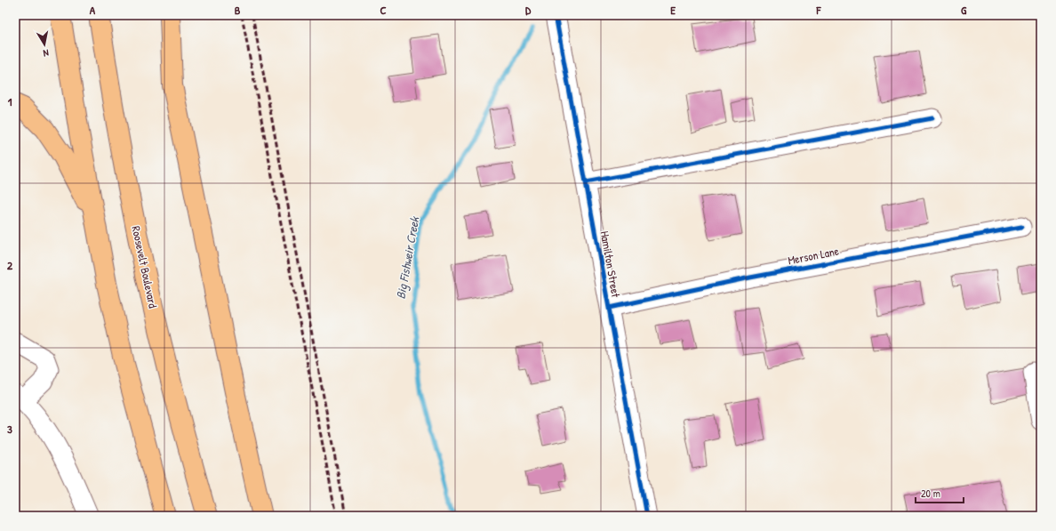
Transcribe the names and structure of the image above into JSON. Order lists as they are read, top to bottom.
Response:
{
  "streets": {
    "highway": ["Roosevelt Boulevard"],
    "street": ["Merson Lane", "Hamilton Street"]
  },
  "crossings": [
    ["Merson Lane", "Hamilton Street"]
  ],
  "water": ["Big Fishweir Creek"],
  "scale_bar": "20 m",
  "north": "bottom",
  "grid": {
    "columns": [
      "A",
      "B",
      "C",
      "D",
      "E",
      "F",
      "G"
    ],
    "rows": ["1", "2", "3"]
  }
}
